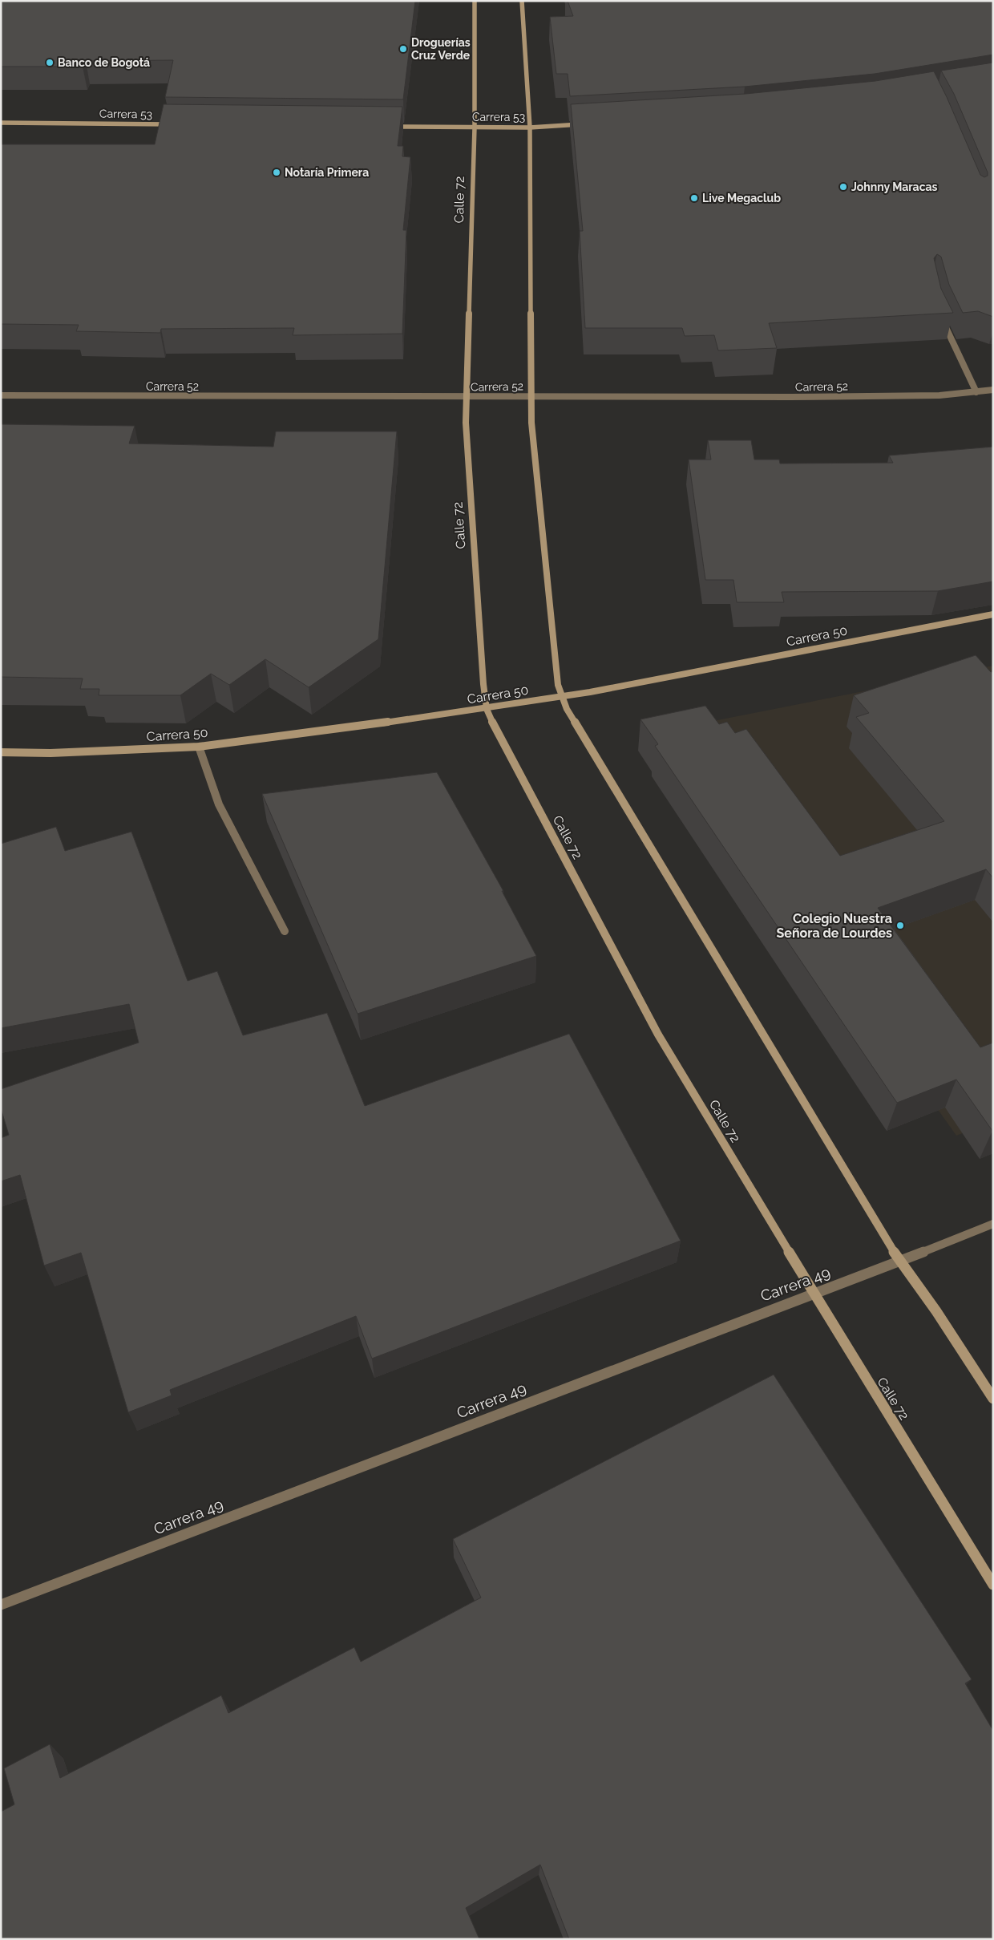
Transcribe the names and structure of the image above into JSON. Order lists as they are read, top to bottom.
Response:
{
  "streets": {
    "main road": ["Carrera 53", "Calle 72", "Carrera 50"],
    "street": ["Carrera 52", "Carrera 49"]
  },
  "crossings": [
    ["Carrera 53", "Calle 72"],
    ["Calle 72", "Carrera 52"],
    ["Calle 72", "Carrera 50"],
    ["Calle 72", "Carrera 49"]
  ],
  "places": [
    "Droguerías Cruz Verde",
    "Banco de Bogotá",
    "Notaría Primera",
    "Johnny Maracas",
    "Live Megaclub",
    "Colegio Nuestra Señora de Lourdes"
  ]
}
